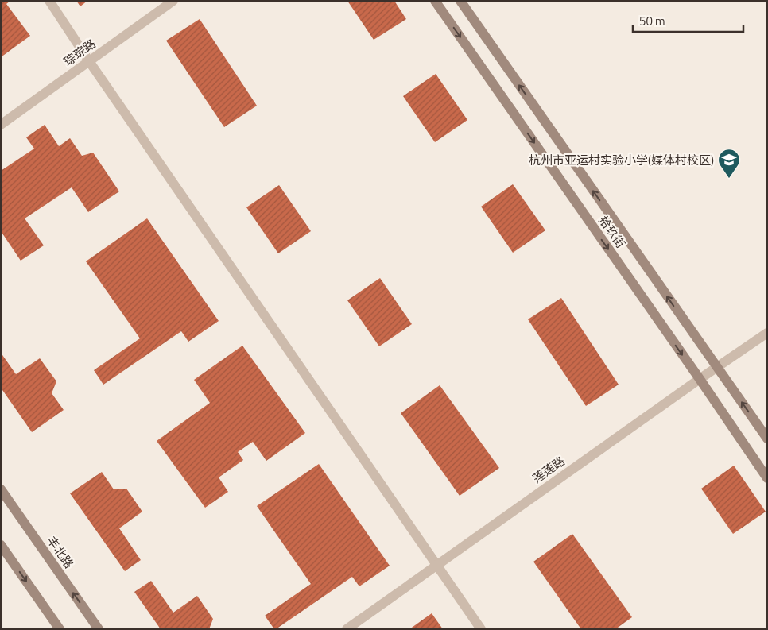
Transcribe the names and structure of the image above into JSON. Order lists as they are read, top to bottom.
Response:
{
  "streets": {
    "main road": ["拾玖街", "丰北路"],
    "street": ["琮琮路", "莲莲路"]
  },
  "crossings": [
    ["拾玖街", "莲莲路"]
  ],
  "places": {
    "school or university": ["杭州市亚运村实验小学(媒体村校区)"]
  },
  "scale_bar": "50 m"
}
